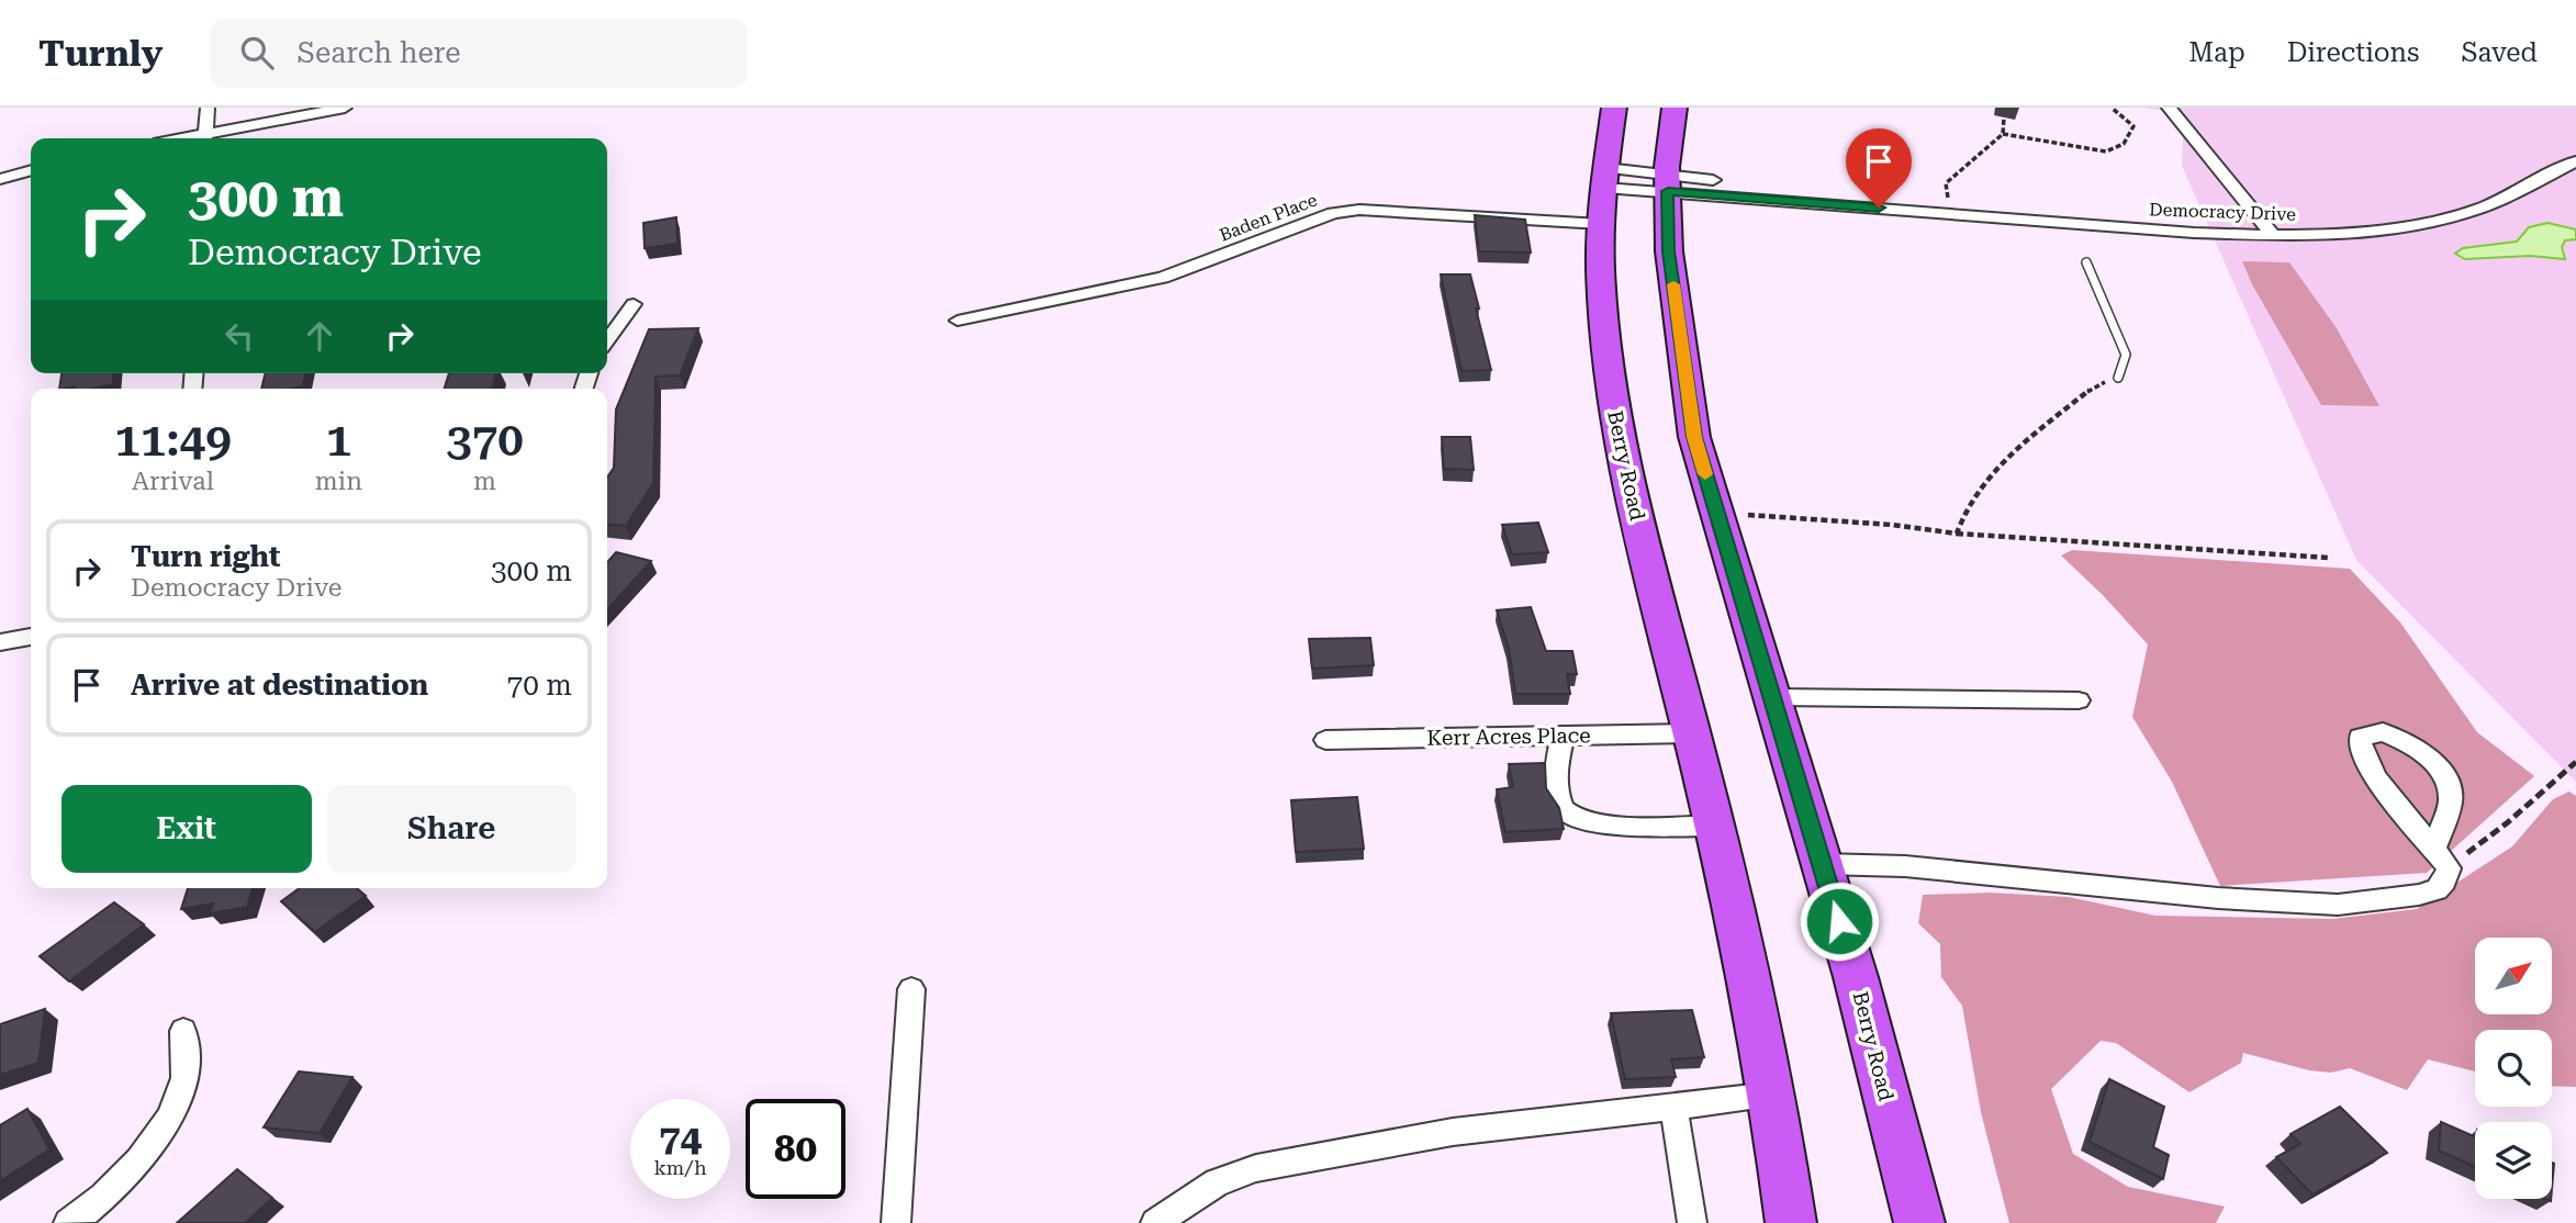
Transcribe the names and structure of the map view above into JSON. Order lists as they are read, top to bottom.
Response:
{
  "streets": {
    "highway": ["Berry Road"],
    "street": ["Democracy Drive", "Baden Place", "Kerr Acres Place"]
  },
  "crossings": [
    ["Democracy Drive", "Baden Place"],
    ["Democracy Drive", "Berry Road"],
    ["Baden Place", "Berry Road"],
    ["Berry Road", "Kerr Acres Place"]
  ],
  "north": "top right",
  "page": {
    "header": "Turnly",
    "search": "Search here",
    "nav": ["Map", "Directions", "Saved"],
    "turn": ["300 m", "Democracy Drive"],
    "eta": [
      "11:49",
      "Arrival",
      "1",
      "min",
      "370",
      "m"
    ],
    "list": [
      {
        "name": "Turn right",
        "note": "Democracy Drive",
        "value": "300 m"
      },
      {
        "name": "Arrive at destination",
        "value": "70 m"
      }
    ],
    "buttons": ["Exit", "Share"],
    "speed": "74 km/h",
    "limit": "80"
  }
}
